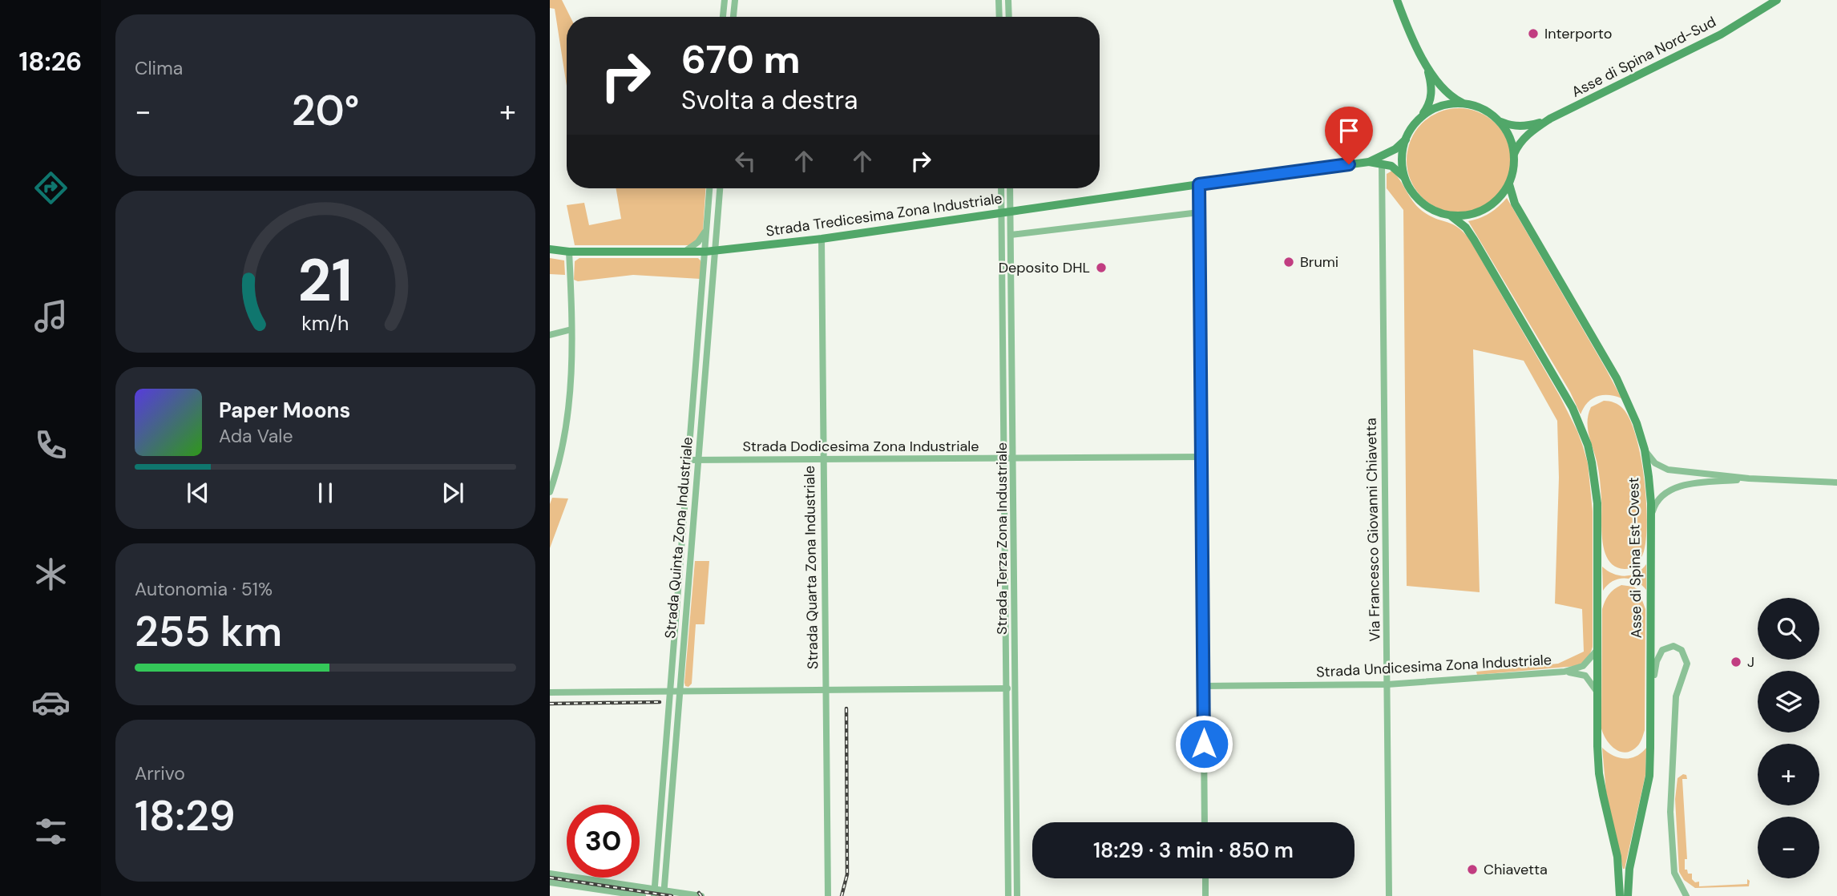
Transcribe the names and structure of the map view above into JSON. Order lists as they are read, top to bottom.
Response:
{
  "streets": {
    "main road": ["Asse di Spina Nord-Sud", "Strada Tredicesima Zona Industriale", "Asse di Spina Est-Ovest"],
    "street": [
      "Strada Dodicesima Zona Industriale",
      "Via Francesco Giovanni Chiavetta",
      "Strada Quinta Zona Industriale",
      "Strada Terza Zona Industriale",
      "Strada Quarta Zona Industriale",
      "Strada Undicesima Zona Industriale"
    ]
  },
  "crossings": [
    ["Strada Tredicesima Zona Industriale", "Strada Quinta Zona Industriale"],
    ["Strada Tredicesima Zona Industriale", "Strada Terza Zona Industriale"],
    ["Strada Tredicesima Zona Industriale", "Strada Quarta Zona Industriale"],
    ["Strada Dodicesima Zona Industriale", "Strada Quinta Zona Industriale"],
    ["Strada Dodicesima Zona Industriale", "Strada Terza Zona Industriale"],
    ["Strada Dodicesima Zona Industriale", "Strada Quarta Zona Industriale"],
    ["Via Francesco Giovanni Chiavetta", "Strada Undicesima Zona Industriale"]
  ],
  "places": [
    "Interporto",
    "Brumi",
    "Deposito DHL",
    "J",
    "Chiavetta"
  ],
  "page": {
    "tabs": "18:26",
    "tile": [
      "Clima",
      ["Autonomia · 51%", "255 km"],
      ["Arrivo", "18:29"]
    ],
    "turn": ["670 m", "Svolta a destra"],
    "heat": ["−", "20°", "+"],
    "song": ["Paper Moons", "Ada Vale"],
    "map_buttons": ["+", "−"],
    "limit": "30",
    "trip": "18:29 · 3 min · 850 m",
    "gauge": ["21", "km/h"]
  }
}
